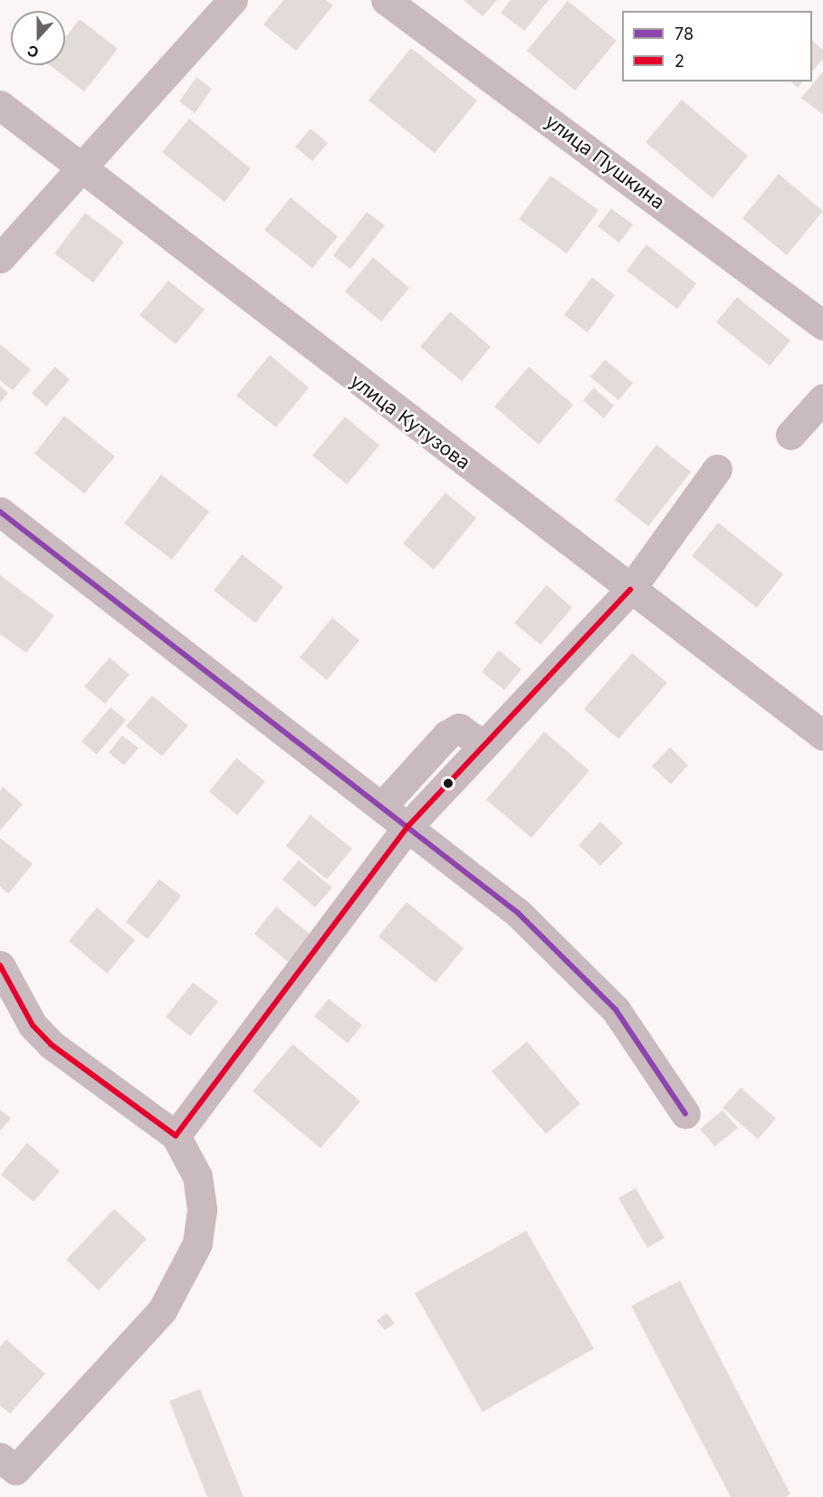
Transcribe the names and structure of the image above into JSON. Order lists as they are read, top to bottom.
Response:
{
  "streets": {
    "street": ["улица Пушкина", "улица Кутузова"]
  },
  "lines": ["transit line 78", "transit line 2"],
  "legend": ["78", "2"],
  "north": "bottom"
}
